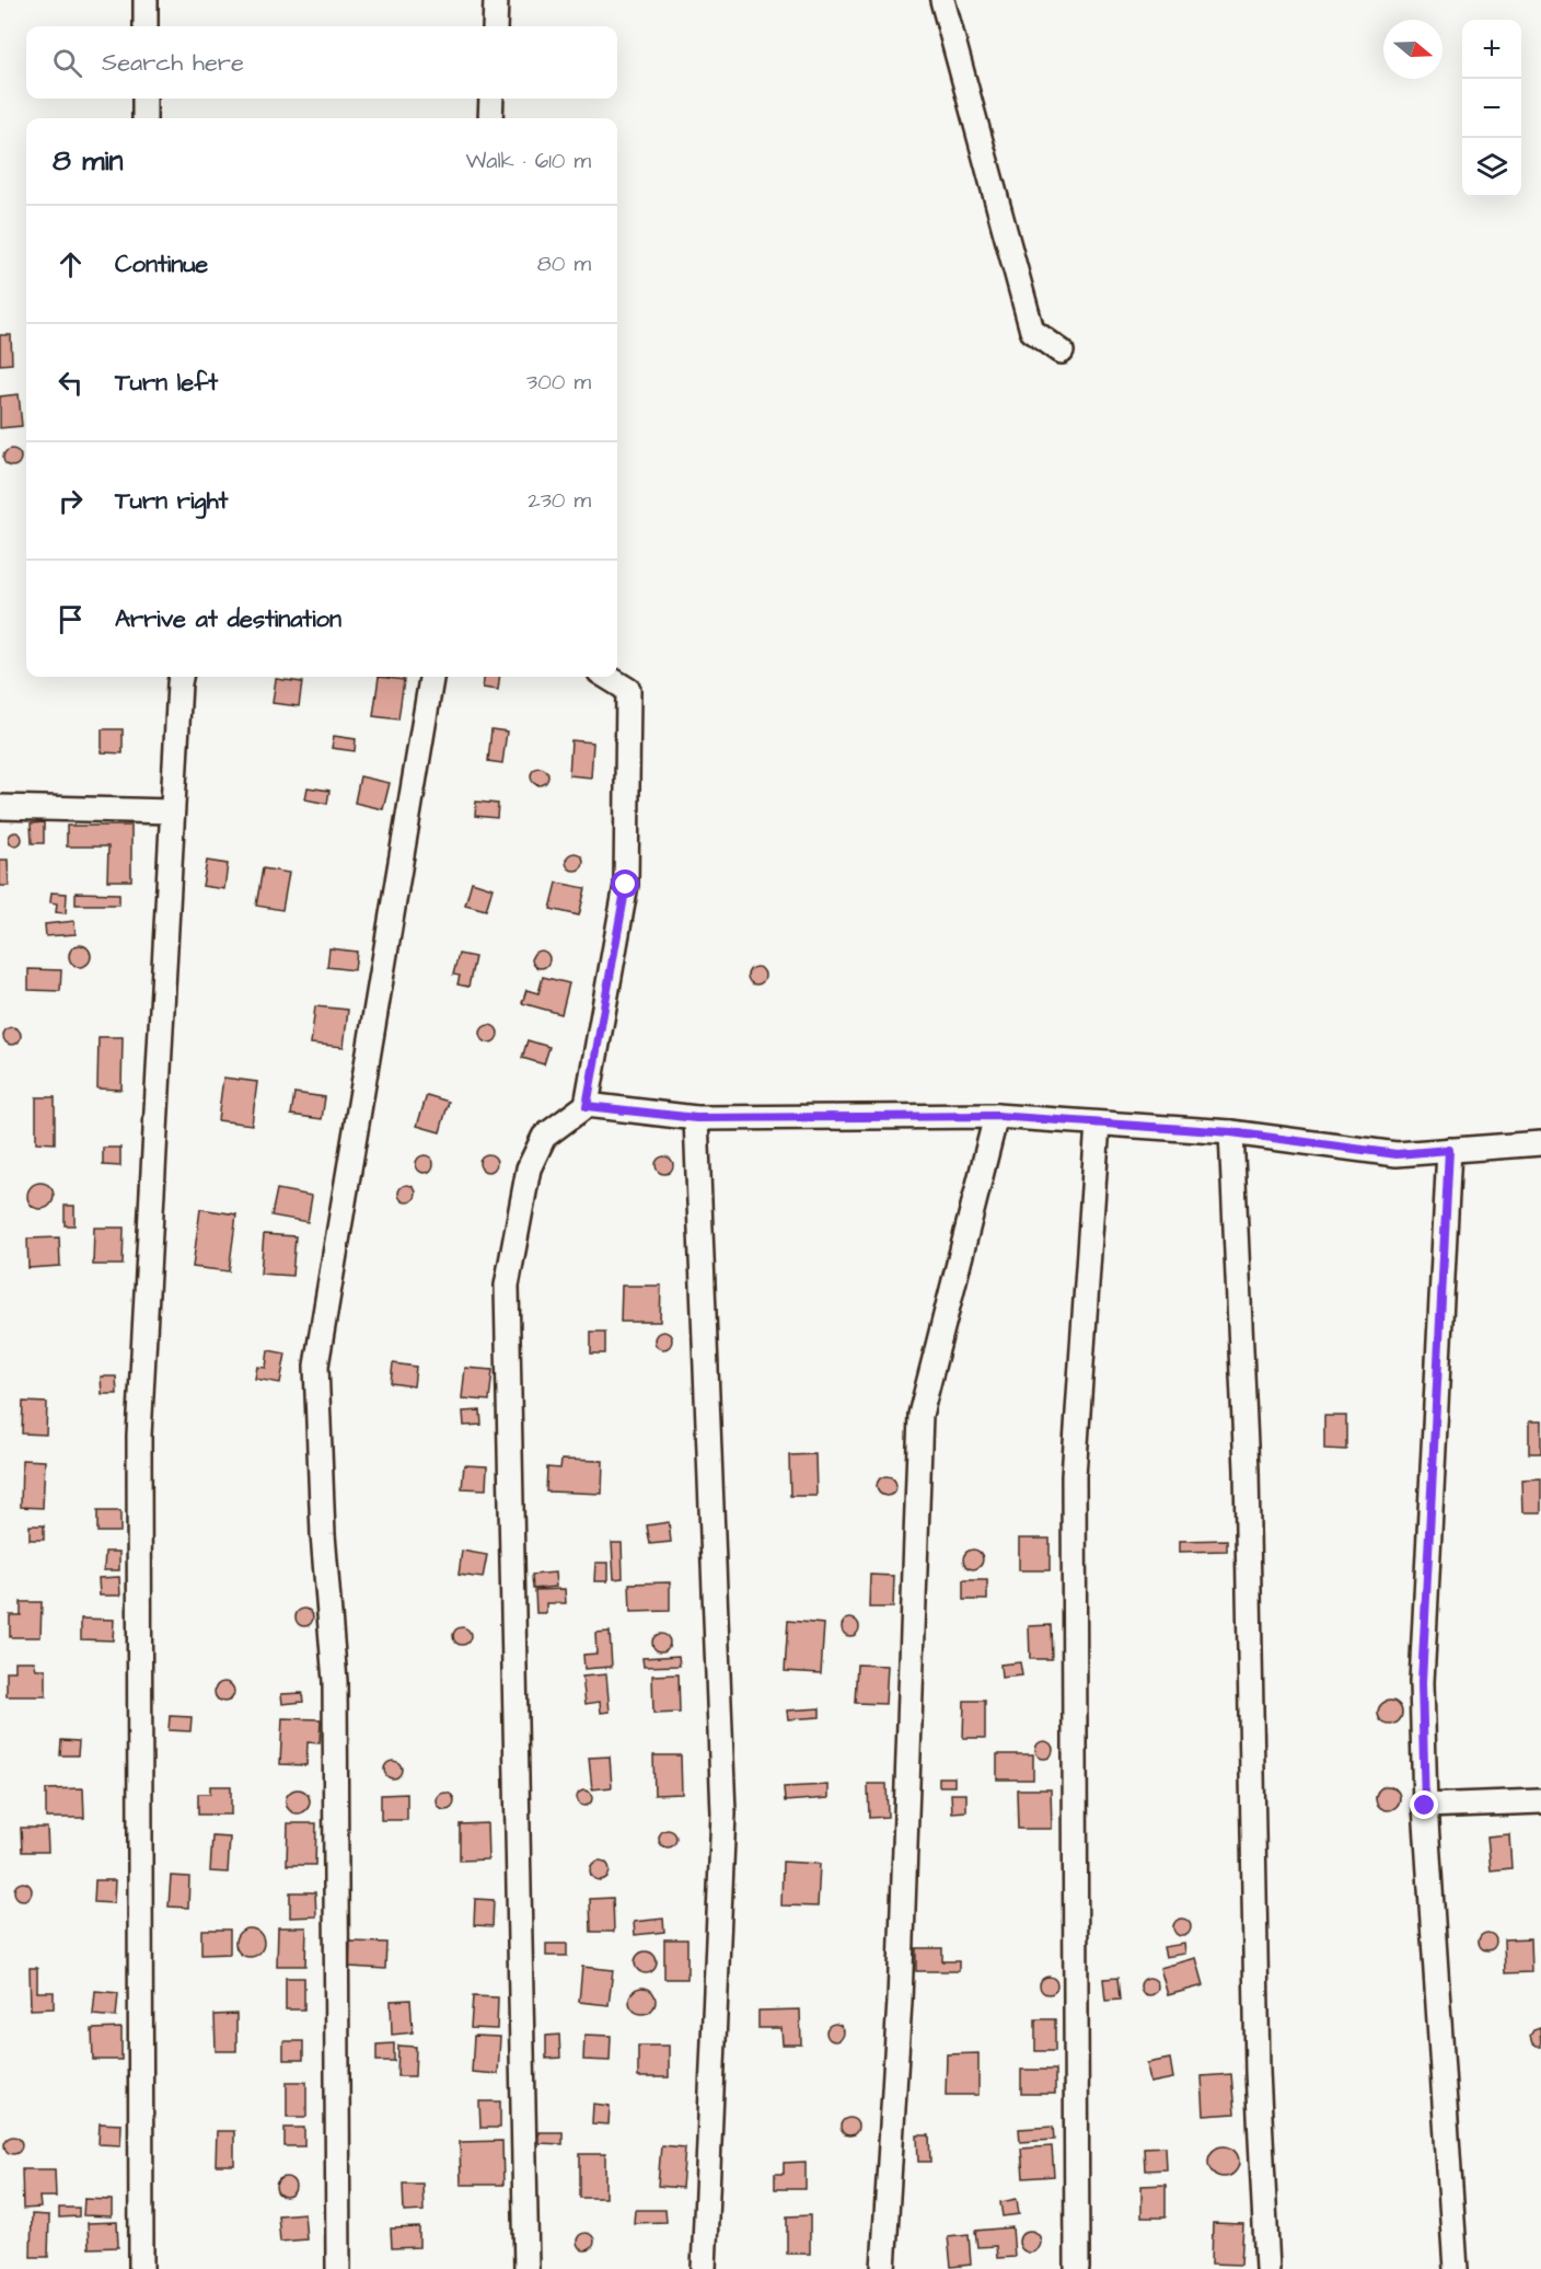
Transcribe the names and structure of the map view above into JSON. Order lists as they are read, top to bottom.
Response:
{
  "north": "right",
  "page": {
    "map_buttons": ["+", "−"],
    "search": "Search here",
    "heading": ["8 min", "Walk · 610 m"],
    "list": [
      ["Continue", "80 m"],
      ["Turn left", "300 m"],
      ["Turn right", "230 m"],
      "Arrive at destination"
    ]
  }
}
